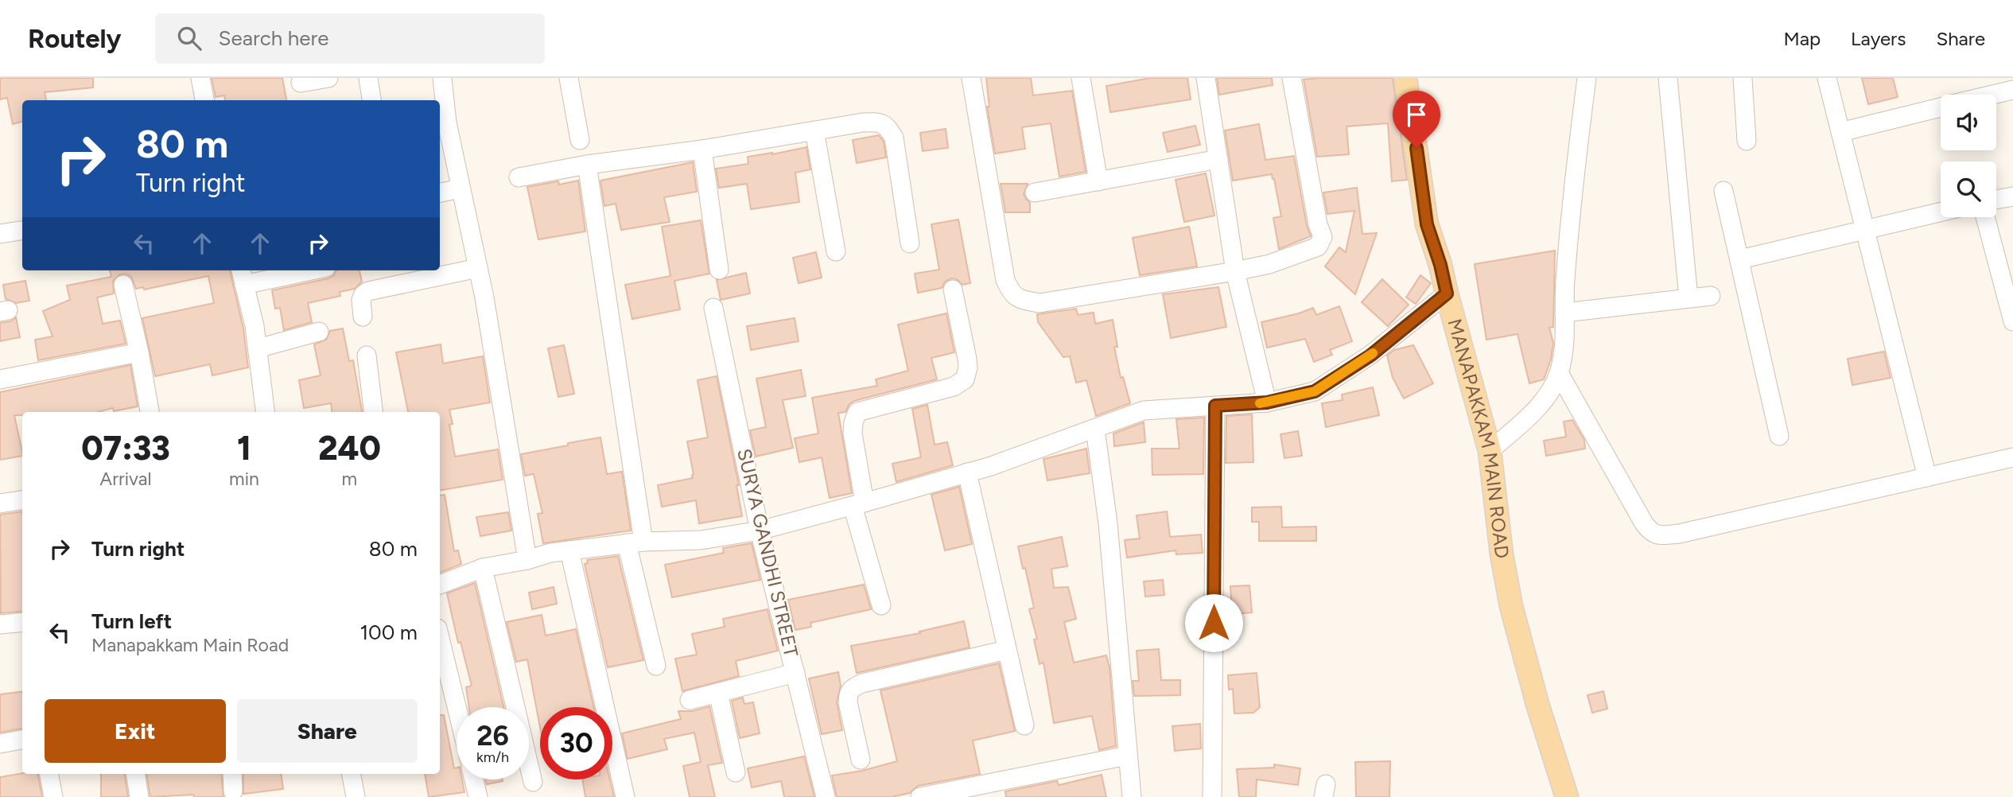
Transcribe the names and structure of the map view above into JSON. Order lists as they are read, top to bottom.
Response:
{
  "streets": {
    "main road": ["MANAPAKKAM MAIN ROAD"],
    "street": ["SURYA GANDHI STREET"]
  },
  "page": {
    "header": "Routely",
    "search": "Search here",
    "nav": ["Map", "Layers", "Share"],
    "turn": ["80 m", "Turn right"],
    "eta": [
      "07:33",
      "Arrival",
      "1",
      "min",
      "240",
      "m"
    ],
    "list": [
      {
        "name": "Turn right",
        "value": "80 m"
      },
      {
        "name": "Turn left",
        "note": "Manapakkam Main Road",
        "value": "100 m"
      }
    ],
    "buttons": ["Exit", "Share"],
    "speed": "26 km/h",
    "limit": "30"
  }
}
